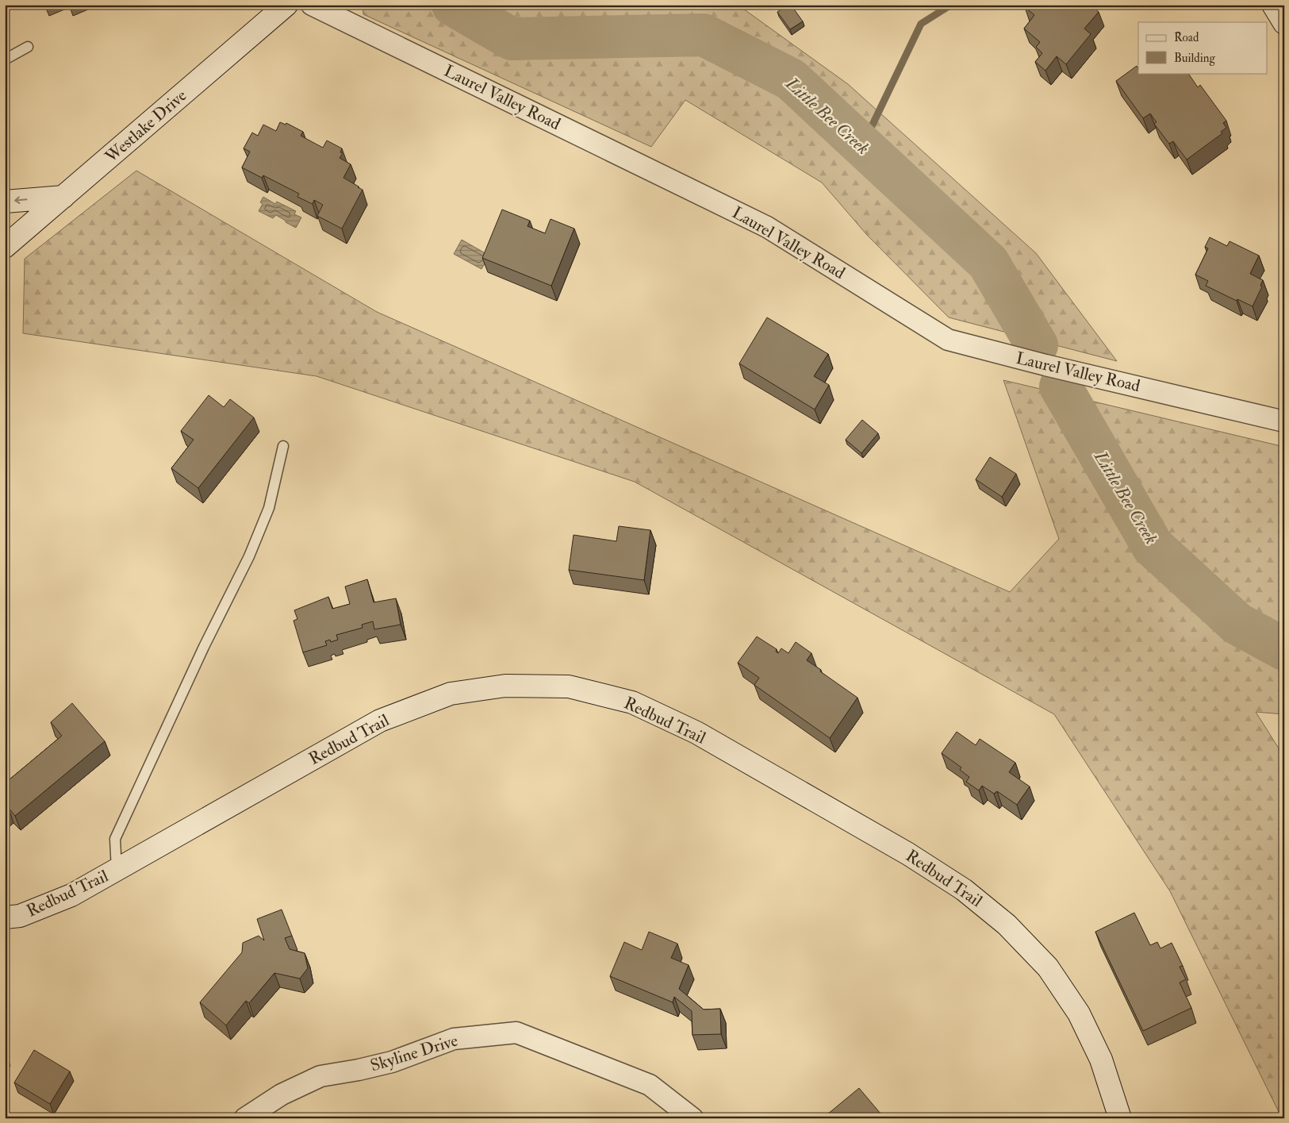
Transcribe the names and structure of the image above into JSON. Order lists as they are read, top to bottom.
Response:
{
  "streets": {
    "street": [
      "Laurel Valley Road",
      "Westlake Drive",
      "Redbud Trail",
      "Skyline Drive"
    ]
  },
  "water": ["Little Bee Creek"],
  "legend": ["Road", "Building"]
}
